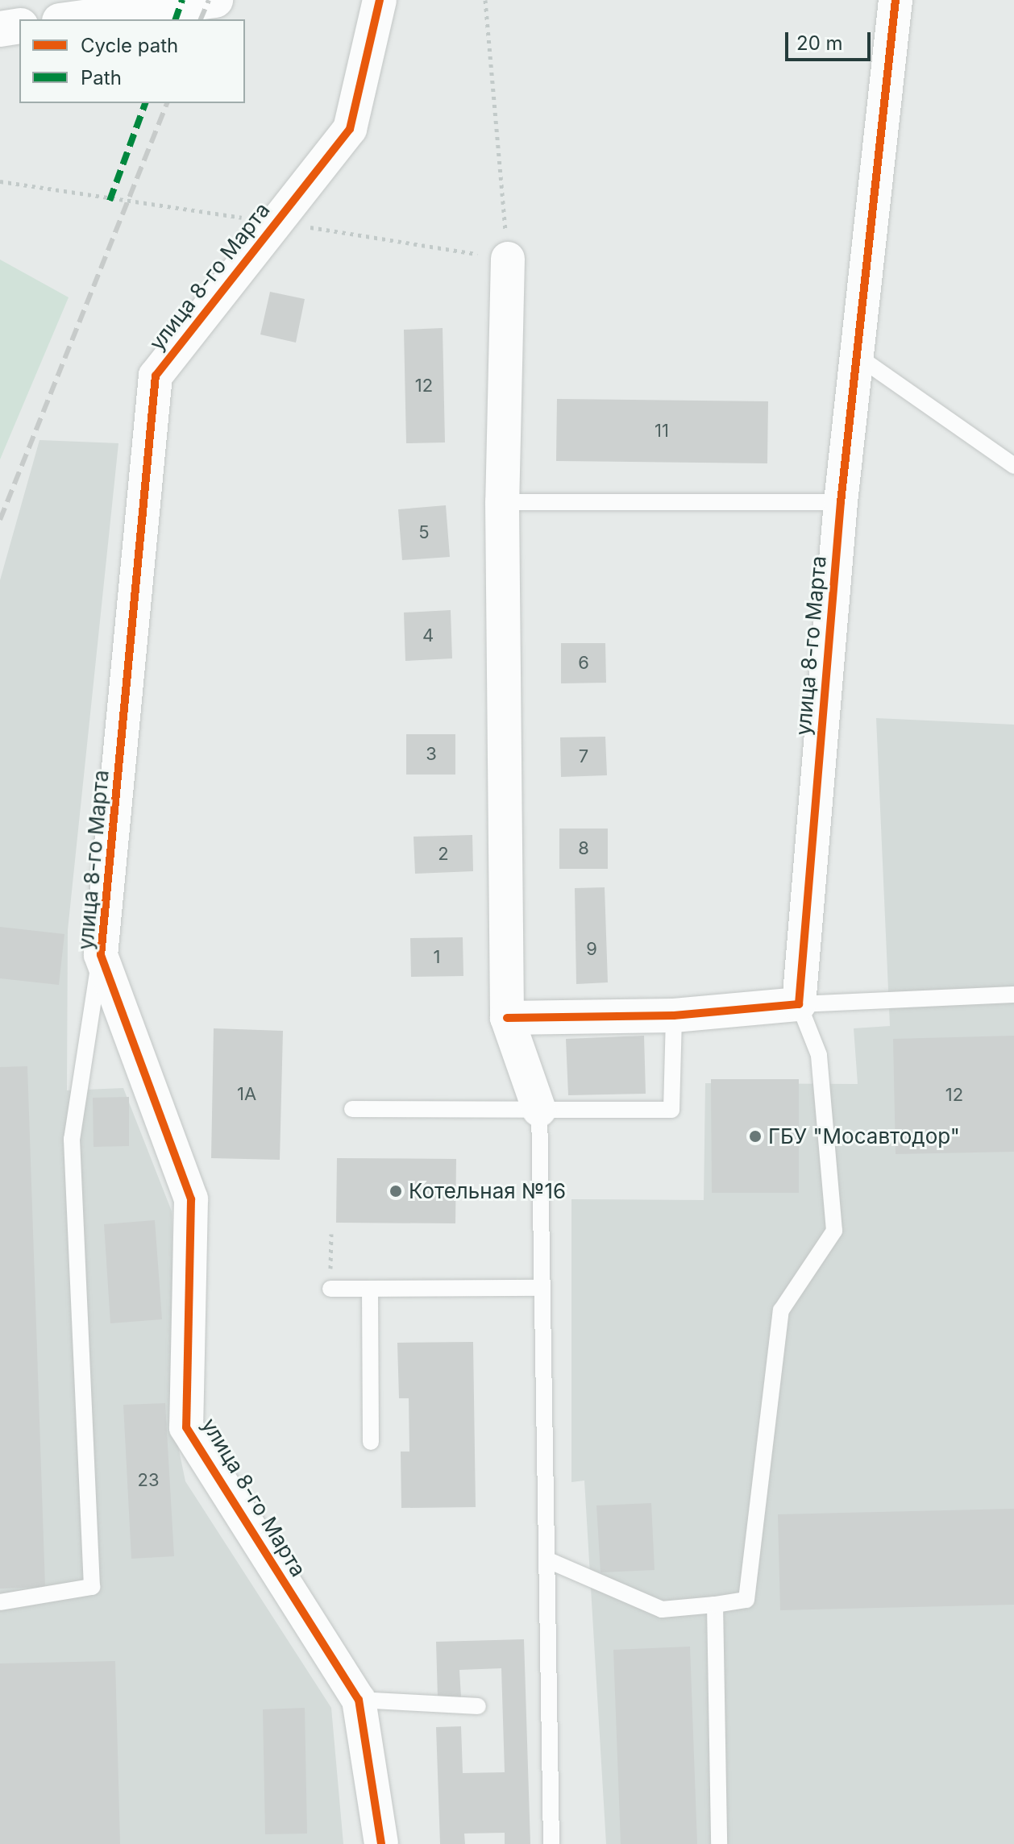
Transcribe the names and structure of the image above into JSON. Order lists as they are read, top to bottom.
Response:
{
  "streets": {
    "street": ["улица 8-го Марта"]
  },
  "places": ["ГБУ \"Мосавтодор\"", "Котельная №16"],
  "house_numbers": [
    "12",
    "11",
    "5",
    "4",
    "6",
    "3",
    "7",
    "8",
    "2",
    "9",
    "1",
    "1А",
    "12",
    "23"
  ],
  "legend": ["Cycle path", "Path"],
  "scale_bar": "20 m"
}
